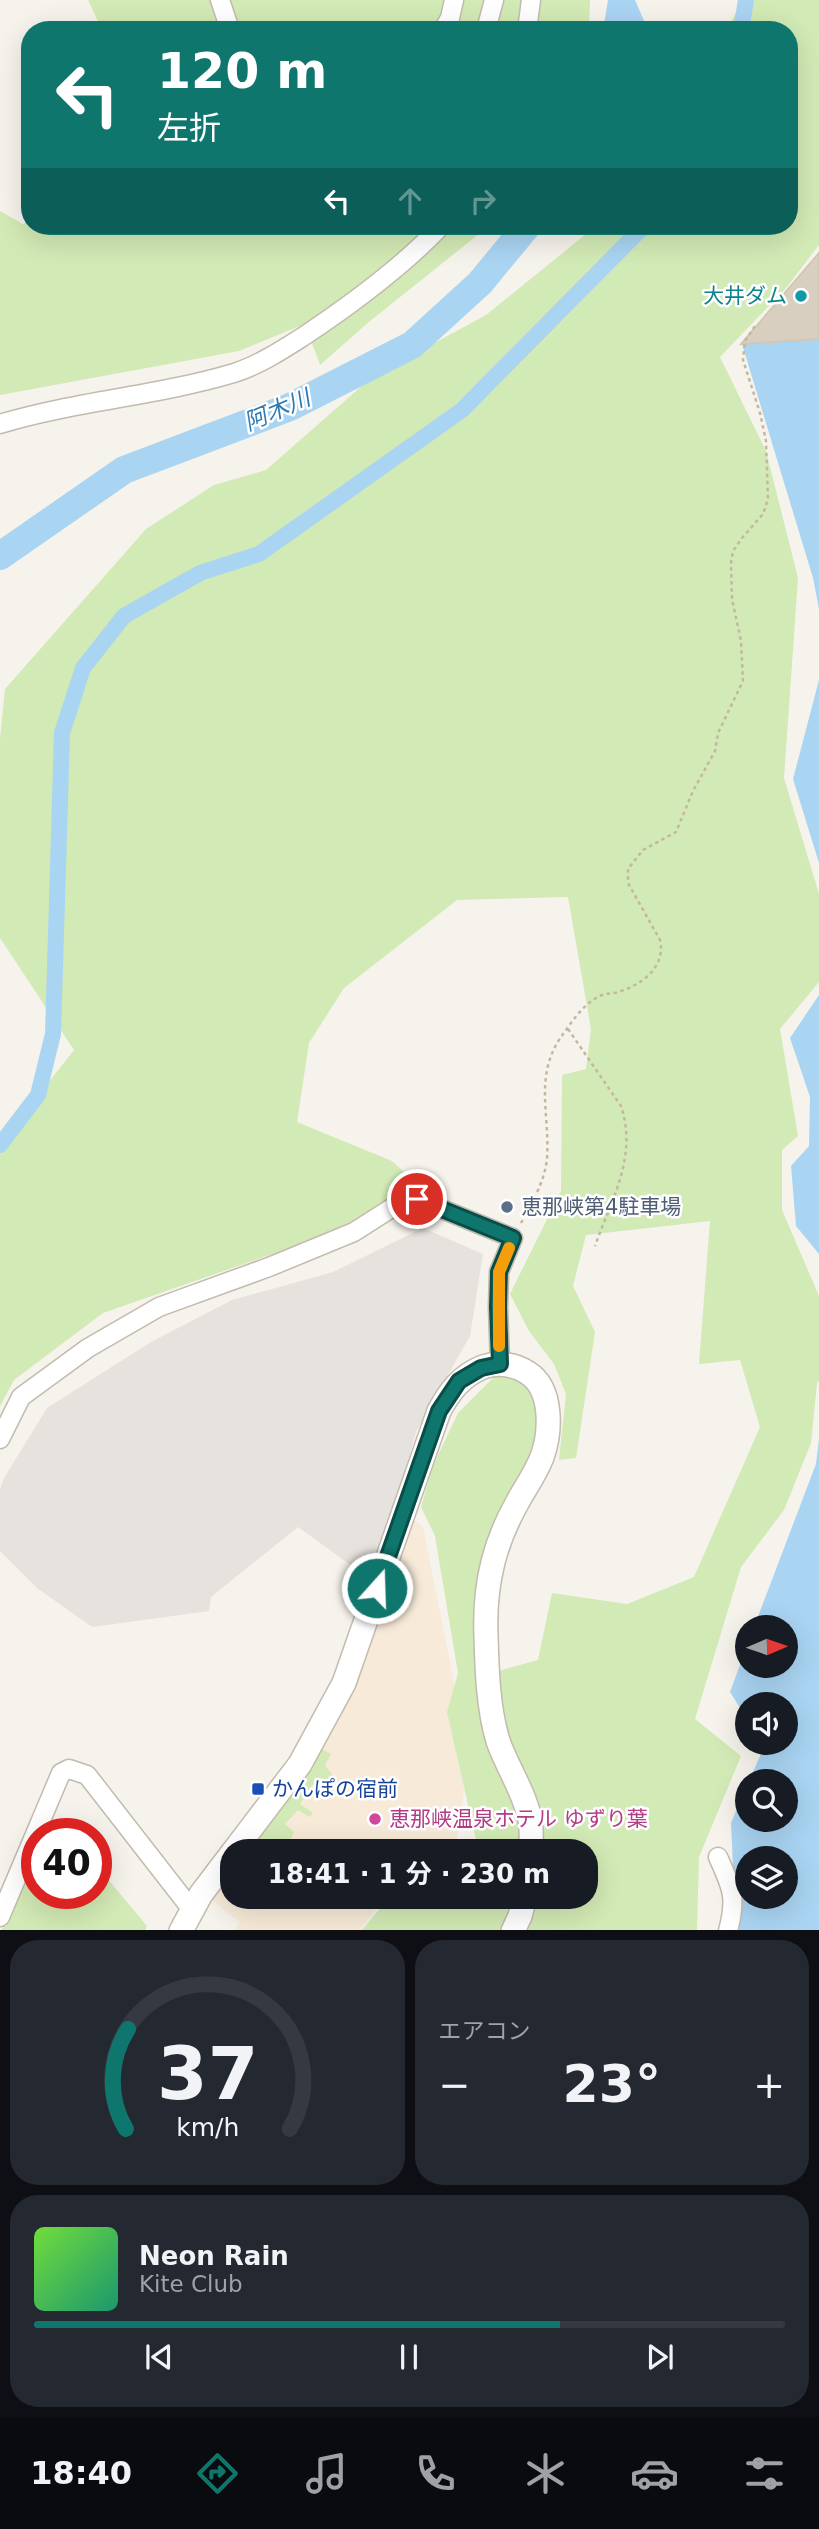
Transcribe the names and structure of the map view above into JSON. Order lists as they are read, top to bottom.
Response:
{
  "water": ["阿木川"],
  "places": {
    "other": ["大井ダム", "恵那峡第4駐車場", "恵那峡温泉ホテル ゆずり葉"],
    "transit": ["かんぽの宿前"]
  },
  "north": "right",
  "page": {
    "turn": ["120 m", "左折"],
    "limit": "40",
    "trip": "18:41 · 1 分 · 230 m",
    "tile": "エアコン",
    "heat": ["−", "23°", "+"],
    "song": ["Neon Rain", "Kite Club"],
    "tabs": "18:40",
    "gauge": ["37", "km/h"]
  }
}
